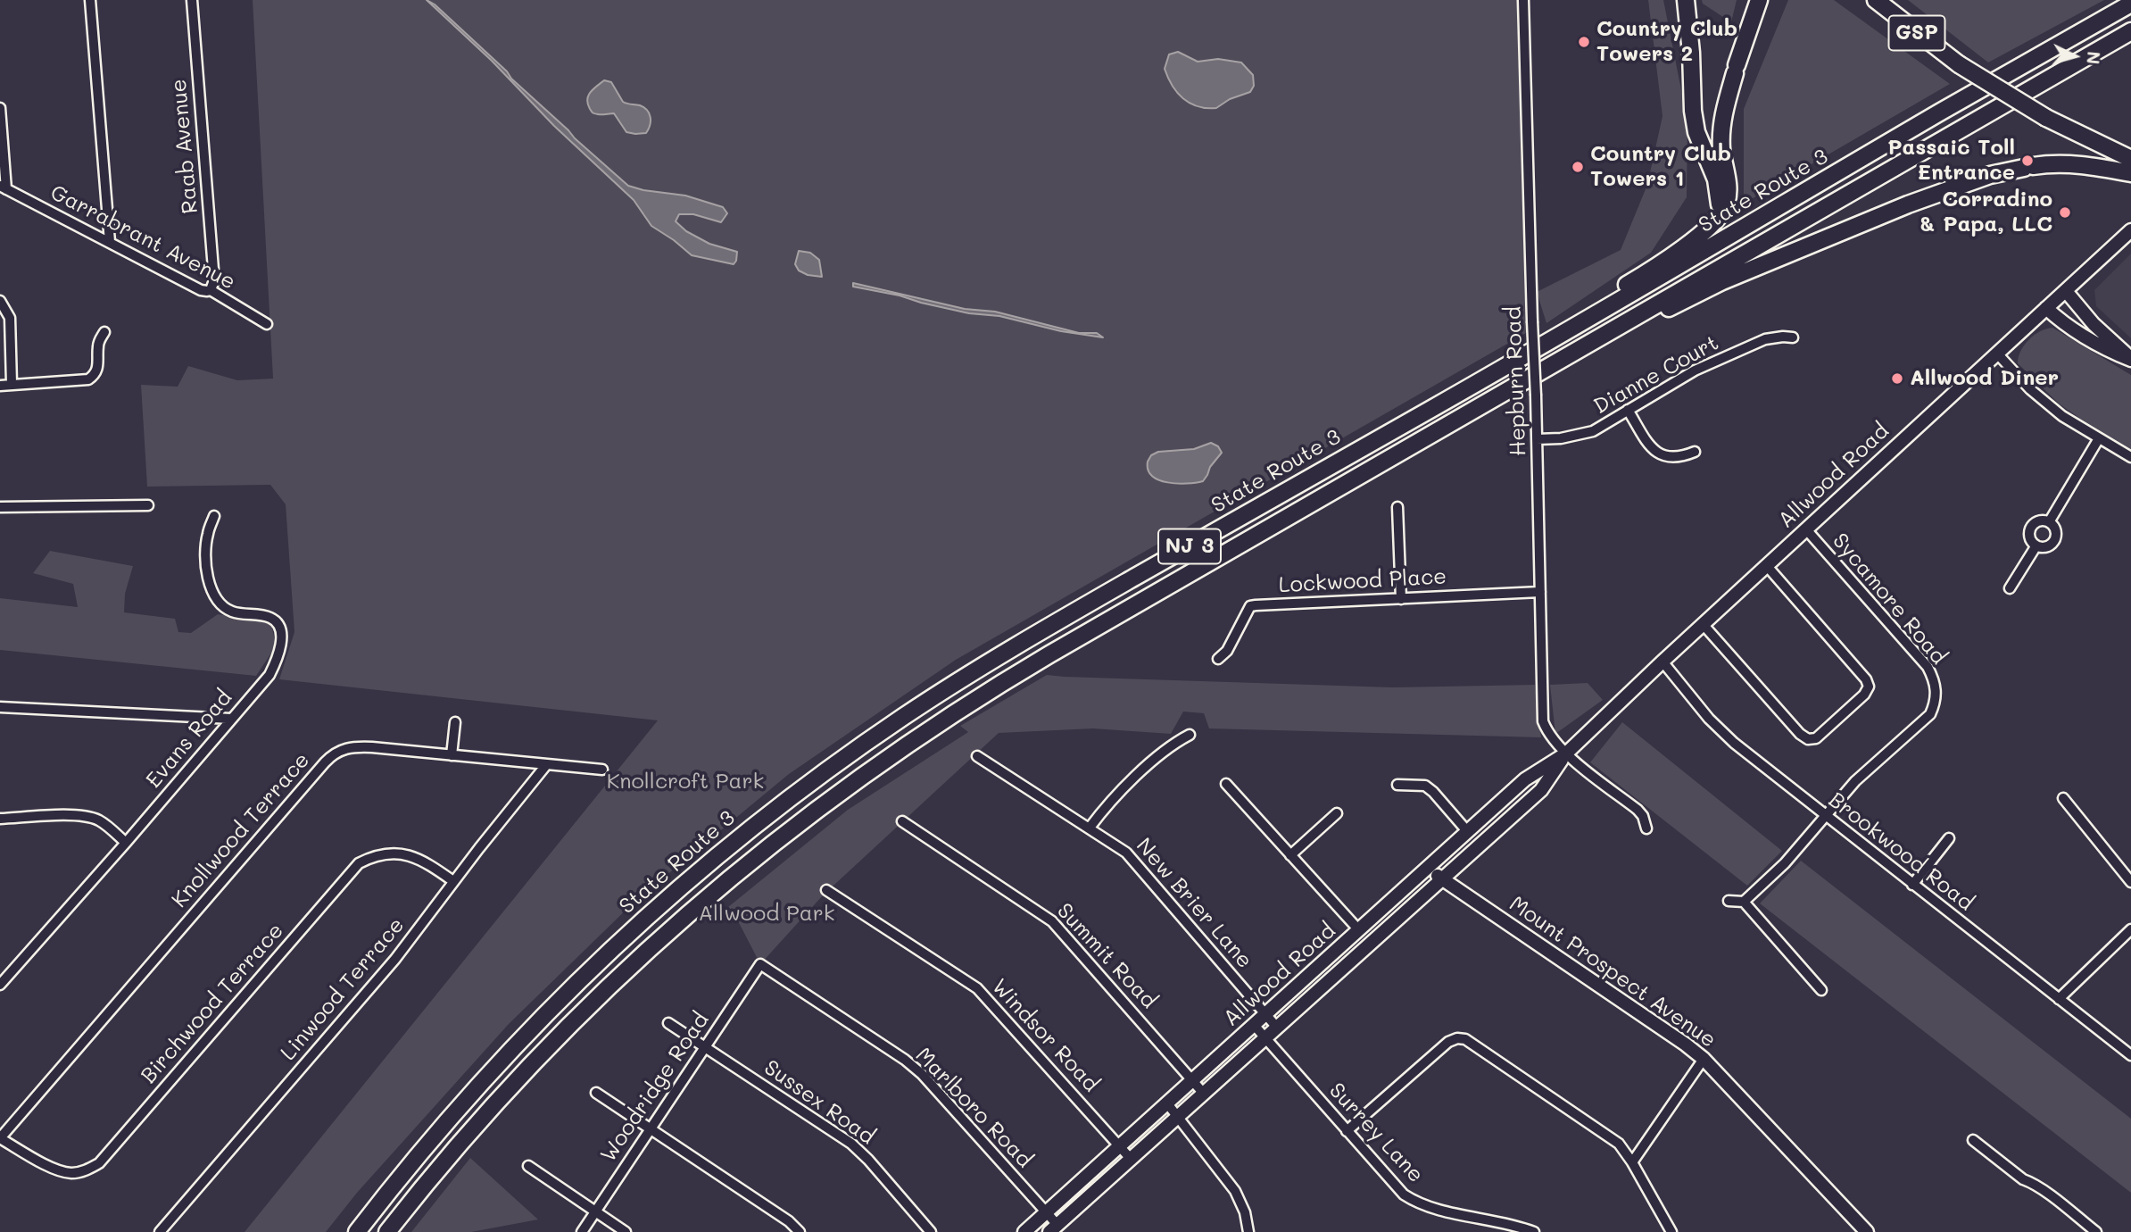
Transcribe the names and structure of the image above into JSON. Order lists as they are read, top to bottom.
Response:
{
  "streets": {
    "highway": ["GSP", "State Route 3", "NJ 3"],
    "main road": ["Allwood Road", "Mount Prospect Avenue"],
    "street": [
      "Raab Avenue",
      "Garrabrant Avenue",
      "Dianne Court",
      "Hepburn Road",
      "Lockwood Place",
      "Sycamore Road",
      "Evans Road",
      "Knollwood Terrace",
      "Brookwood Road",
      "New Brier Lane",
      "Summit Road",
      "Linwood Terrace",
      "Birchwood Terrace",
      "Windsor Road",
      "Woodridge Road",
      "Sussex Road",
      "Marlboro Road",
      "Surrey Lane"
    ]
  },
  "crossings": [
    ["Raab Avenue", "Garrabrant Avenue"],
    ["Dianne Court", "Hepburn Road"],
    ["Hepburn Road", "Allwood Road"],
    ["Hepburn Road", "Lockwood Place"],
    ["Allwood Road", "Sycamore Road"],
    ["Allwood Road", "Brookwood Road"],
    ["Allwood Road", "New Brier Lane"],
    ["Allwood Road", "Summit Road"],
    ["Allwood Road", "Mount Prospect Avenue"],
    ["Allwood Road", "Windsor Road"],
    ["Allwood Road", "Marlboro Road"],
    ["Allwood Road", "Surrey Lane"],
    ["Sycamore Road", "Brookwood Road"],
    ["Knollwood Terrace", "Linwood Terrace"],
    ["Knollwood Terrace", "Birchwood Terrace"],
    ["Linwood Terrace", "Birchwood Terrace"],
    ["Woodridge Road", "Sussex Road"],
    ["Woodridge Road", "Marlboro Road"]
  ],
  "parks": ["Knollcroft Park", "Allwood Park"],
  "places": [
    "Country Club Towers 2",
    "Passaic Toll Entrance",
    "Country Club Towers 1",
    "Corradino & Papa, LLC",
    "Allwood Diner"
  ],
  "north": "right"
}
